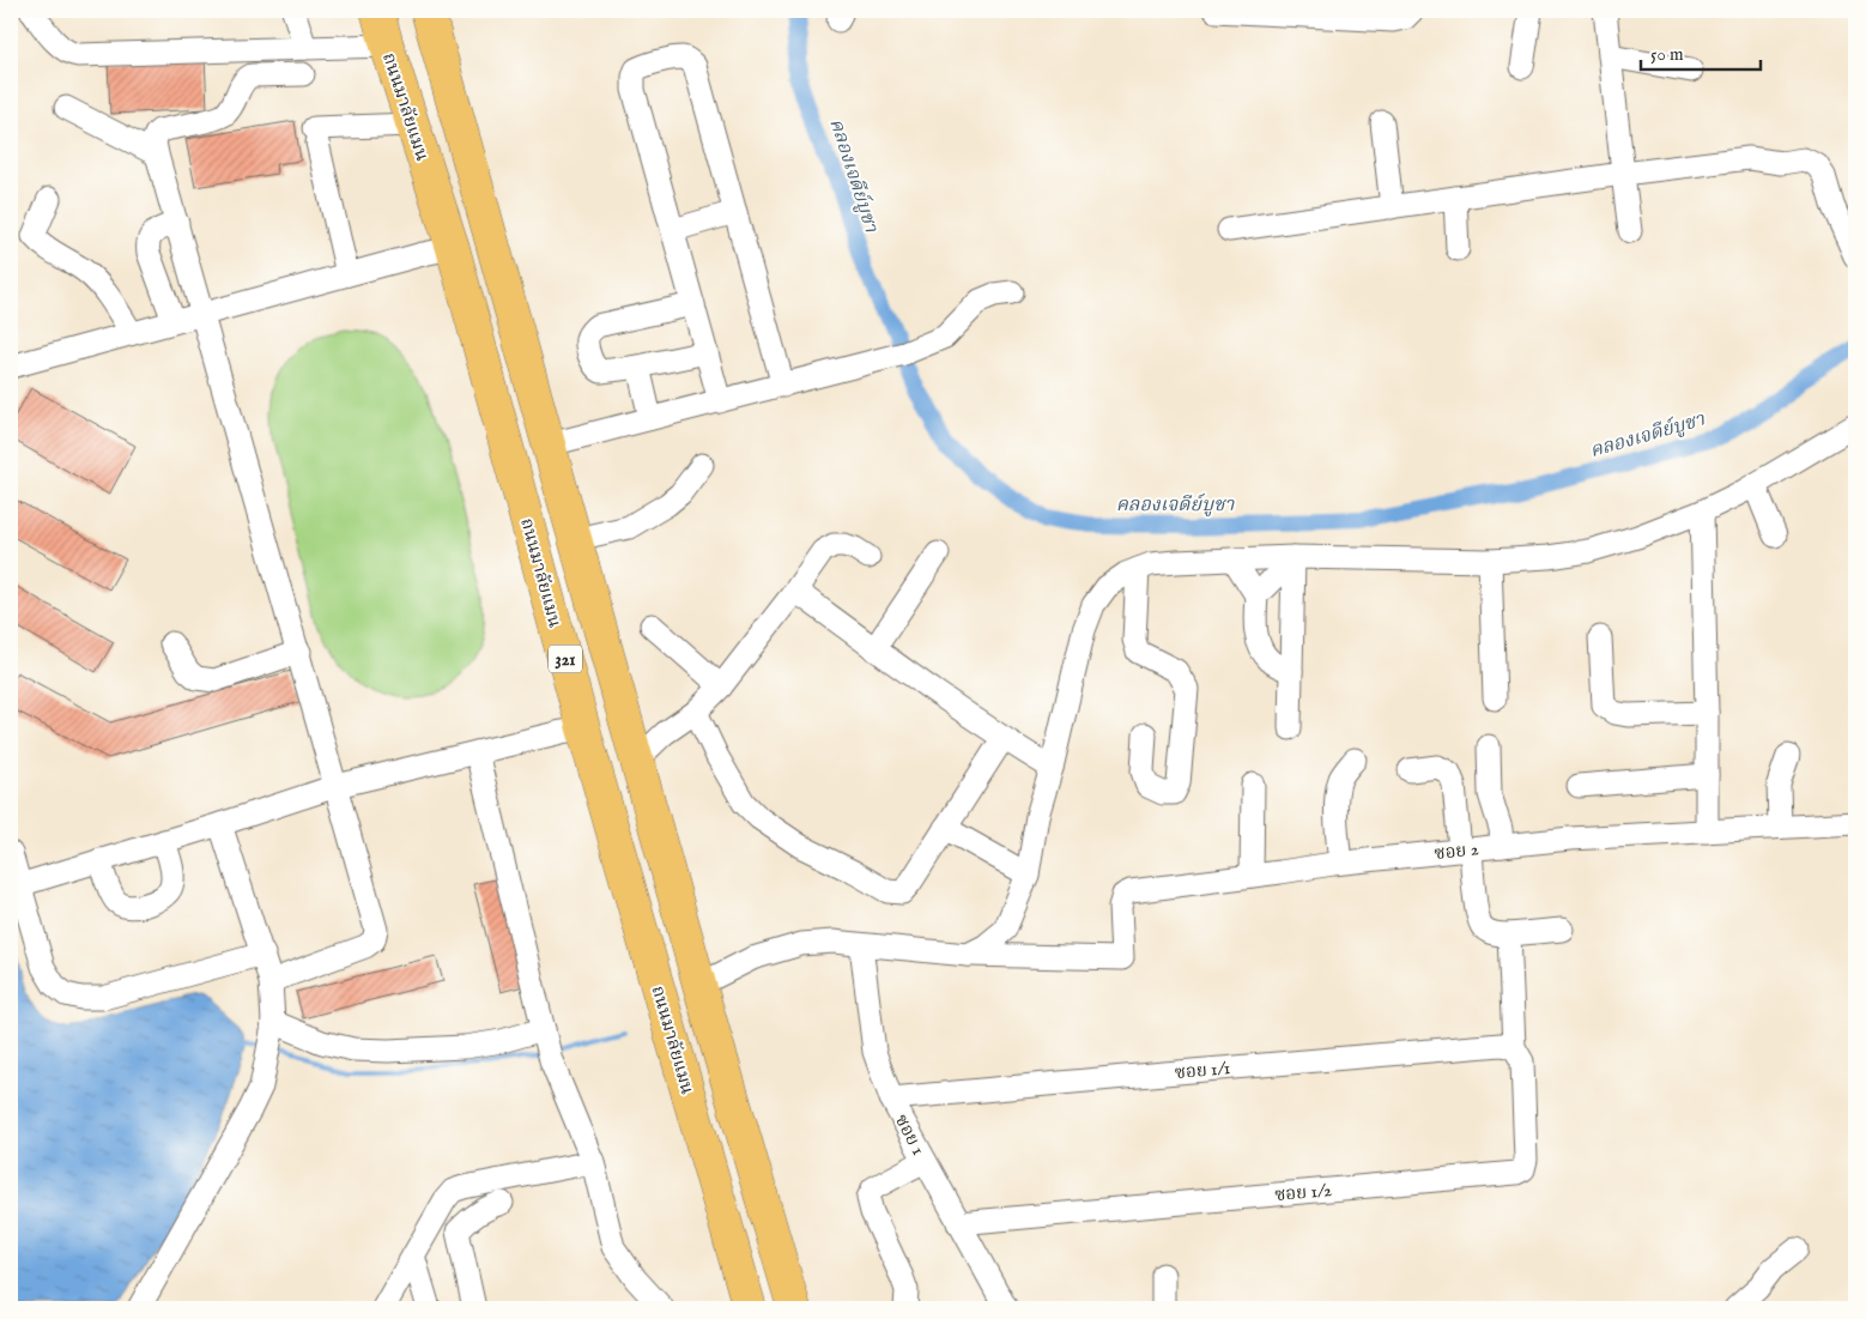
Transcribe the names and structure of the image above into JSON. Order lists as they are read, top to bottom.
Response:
{
  "streets": {
    "highway": ["ถนนมาลัยแมน", "321"],
    "street": [
      "ซอย 2",
      "ซอย 1/1",
      "ซอย 1",
      "ซอย 1/2"
    ]
  },
  "crossings": [
    ["ซอย 1/1", "ซอย 1"],
    ["ซอย 1/1", "ซอย 1/2"],
    ["ซอย 1", "ซอย 1/2"]
  ],
  "water": ["คลองเจดีย์บูชา"],
  "scale_bar": "50 m"
}
